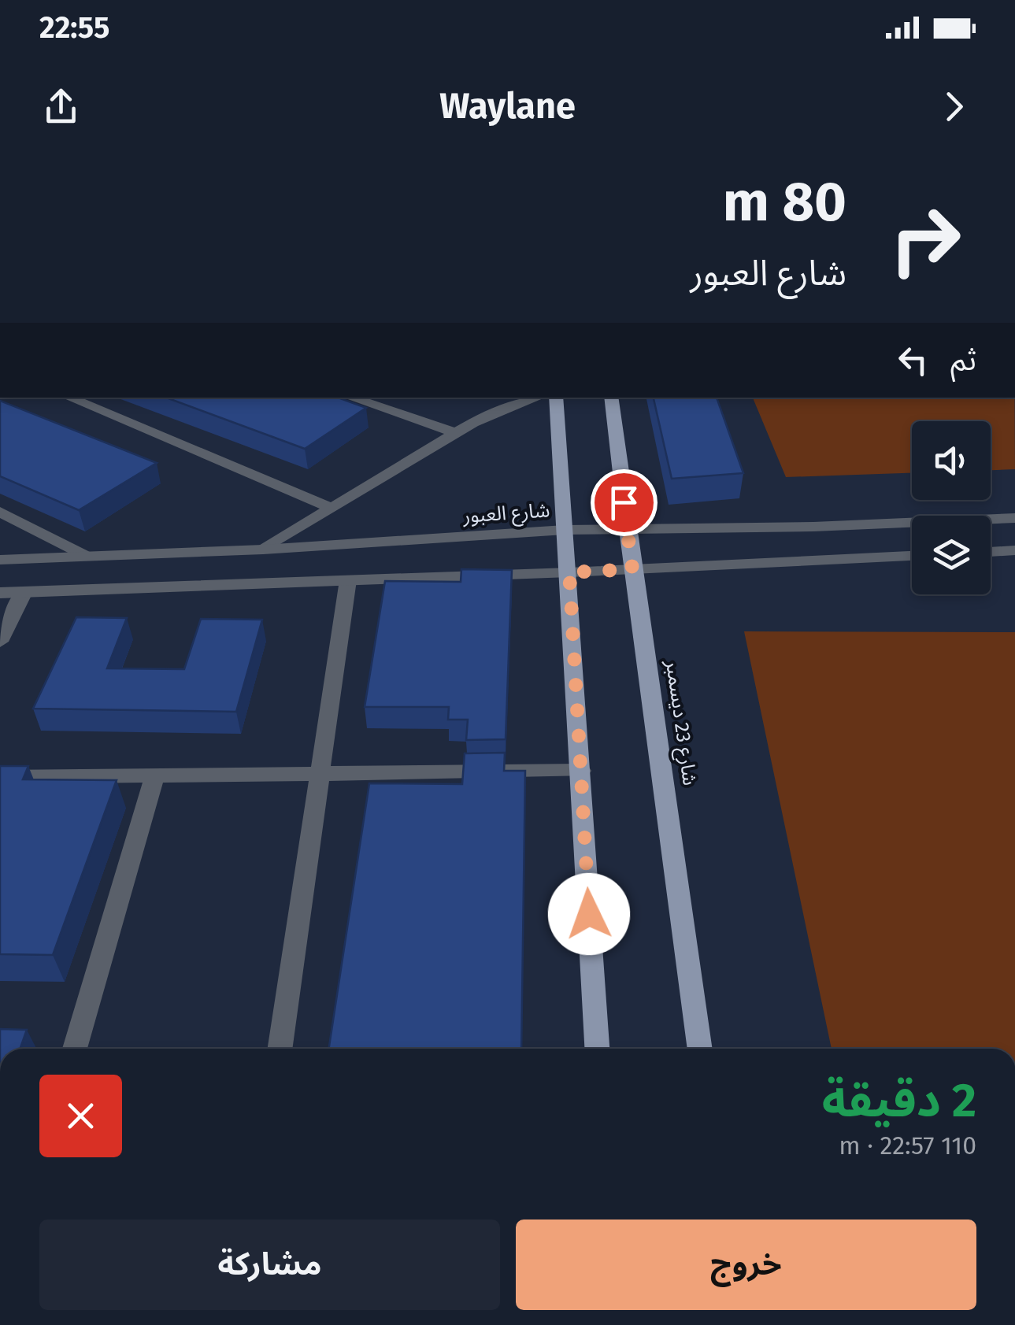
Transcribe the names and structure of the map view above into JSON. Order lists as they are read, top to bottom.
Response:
{
  "streets": {
    "main road": ["شارع 23 ديسمبر"],
    "street": ["شارع العبور"]
  },
  "crossings": [
    ["شارع العبور", "شارع 23 ديسمبر"]
  ],
  "page": {
    "status": "22:55",
    "header": "Waylane",
    "turn": ["80 m", "شارع العبور"],
    "then": "ثم",
    "heading": ["2 دقيقة", "110 m · 22:57"],
    "buttons": ["خروج", "مشاركة"]
  }
}
